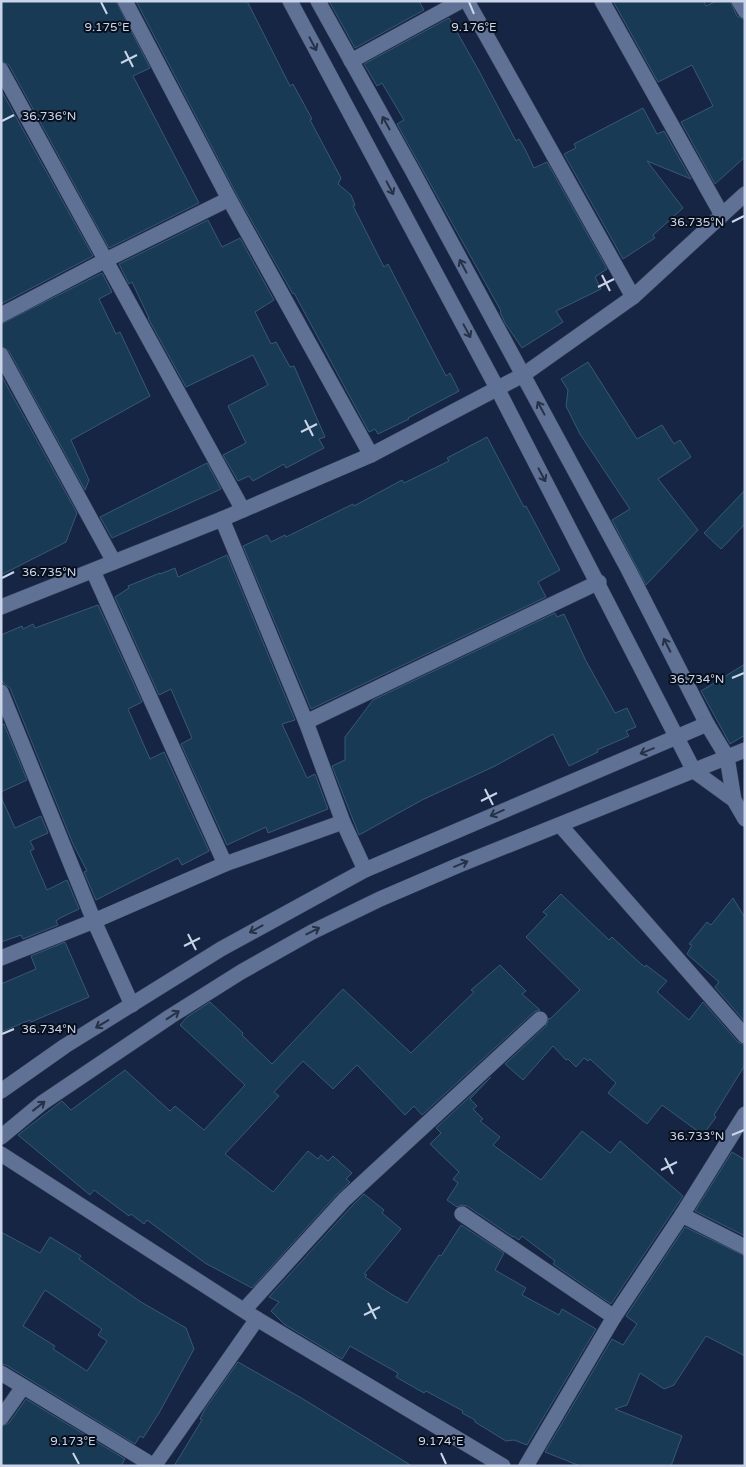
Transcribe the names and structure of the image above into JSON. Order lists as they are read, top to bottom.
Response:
{
  "coordinates": [
    "9.175°E",
    "9.176°E",
    "36.736°N",
    "36.735°N",
    "36.734°N",
    "36.733°N",
    "9.173°E",
    "9.174°E"
  ]
}
